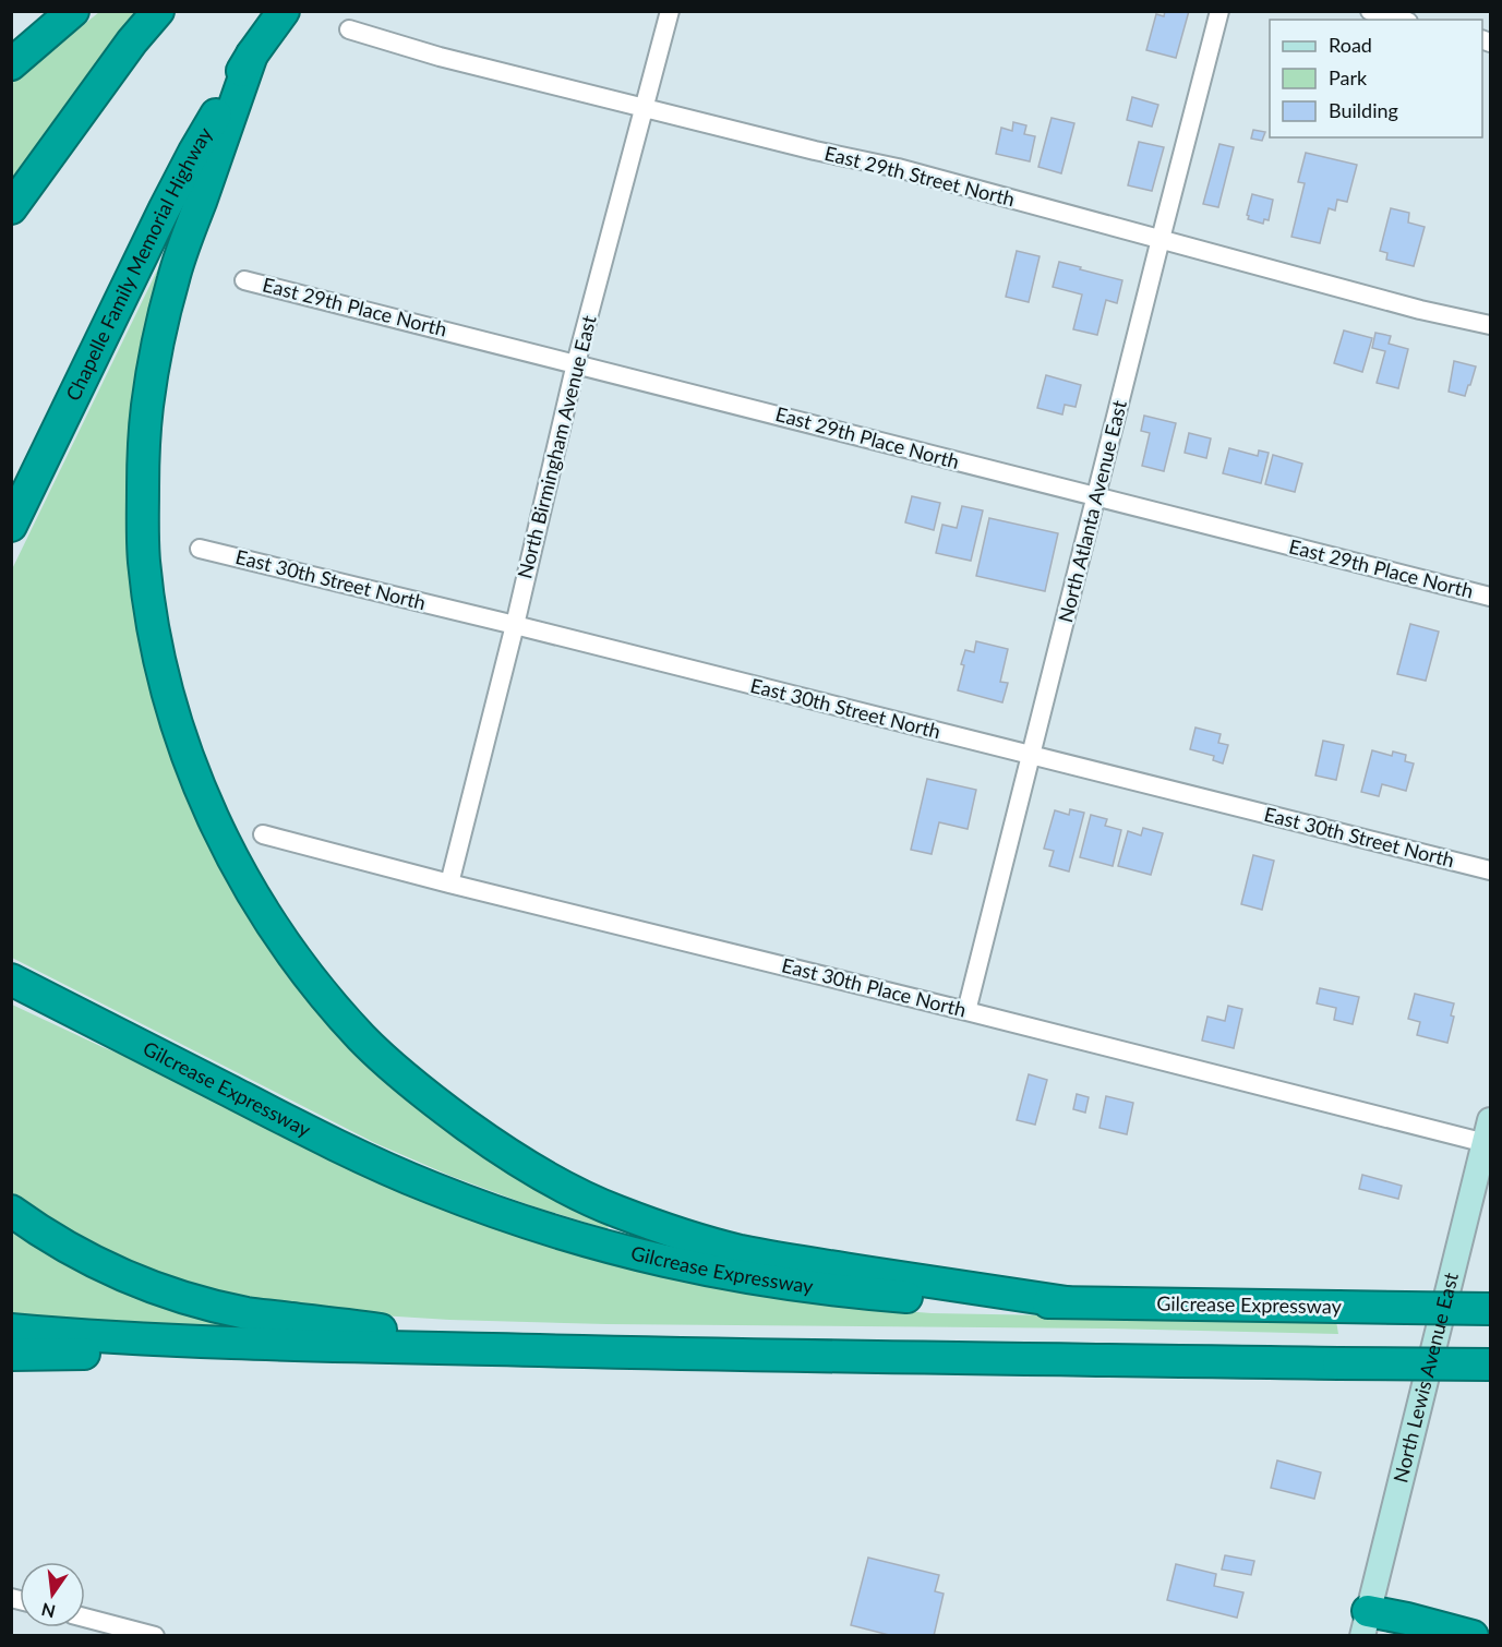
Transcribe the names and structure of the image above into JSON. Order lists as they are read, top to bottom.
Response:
{
  "streets": {
    "highway": ["Chapelle Family Memorial Highway", "Gilcrease Expressway"],
    "main road": ["North Lewis Avenue East"],
    "street": [
      "East 29th Street North",
      "East 29th Place North",
      "North Birmingham Avenue East",
      "North Atlanta Avenue East",
      "East 30th Street North",
      "East 30th Place North"
    ]
  },
  "crossings": [
    ["East 29th Street North", "North Birmingham Avenue East"],
    ["East 29th Street North", "North Atlanta Avenue East"],
    ["East 29th Place North", "North Birmingham Avenue East"],
    ["East 29th Place North", "North Atlanta Avenue East"],
    ["North Birmingham Avenue East", "East 30th Street North"],
    ["North Birmingham Avenue East", "East 30th Place North"],
    ["North Atlanta Avenue East", "East 30th Street North"],
    ["North Atlanta Avenue East", "East 30th Place North"],
    ["East 30th Place North", "North Lewis Avenue East"]
  ],
  "legend": ["Road", "Park", "Building"],
  "north": "bottom"
}
